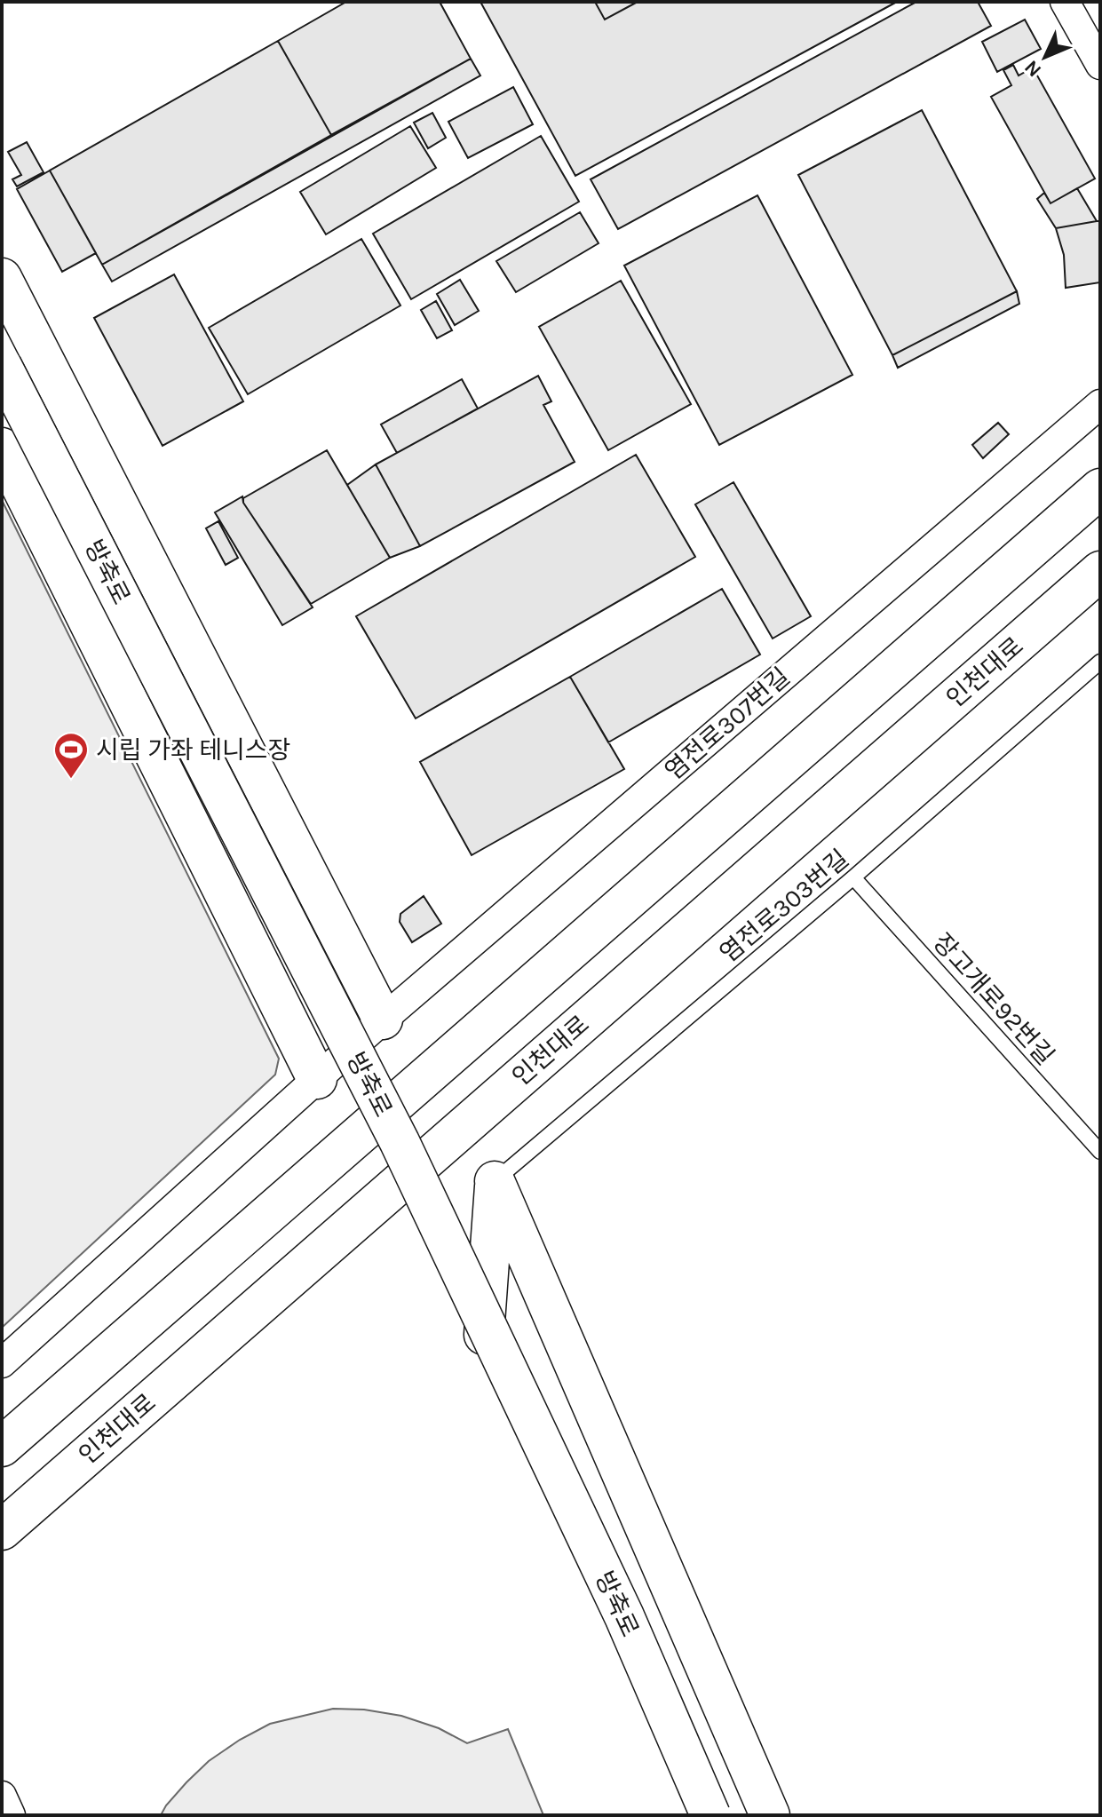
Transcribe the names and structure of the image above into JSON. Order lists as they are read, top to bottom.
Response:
{
  "streets": {
    "main road": ["방축로", "인천대로"],
    "street": ["염전로307번길"],
    "lane": ["염전로303번길", "장고개로92번길"]
  },
  "crossings": [
    ["염전로303번길", "장고개로92번길"]
  ],
  "places": {
    "sports": ["시립 가좌 테니스장"]
  },
  "north": "bottom left"
}
